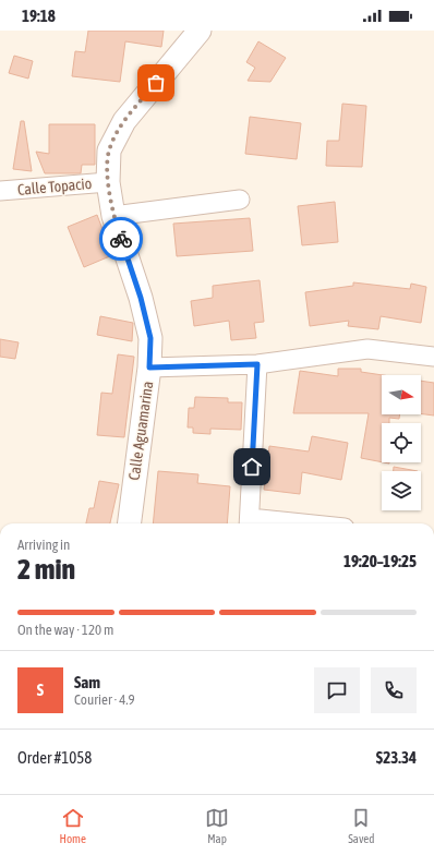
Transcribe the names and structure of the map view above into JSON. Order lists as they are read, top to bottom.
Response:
{
  "streets": {
    "street": ["Calle Topacio", "Calle Aguamarina"]
  },
  "crossings": [
    ["Calle Topacio", "Calle Aguamarina"]
  ],
  "north": "right",
  "page": {
    "status": "19:18",
    "heading": ["2 min", "Arriving in", "19:20–19:25"],
    "panel": [
      "Sam",
      "Courier · 4.9",
      "Order #1058",
      "$23.34"
    ],
    "bar": "On the way · 120 m",
    "round": "S",
    "tabs": ["Home", "Map", "Saved"]
  }
}
